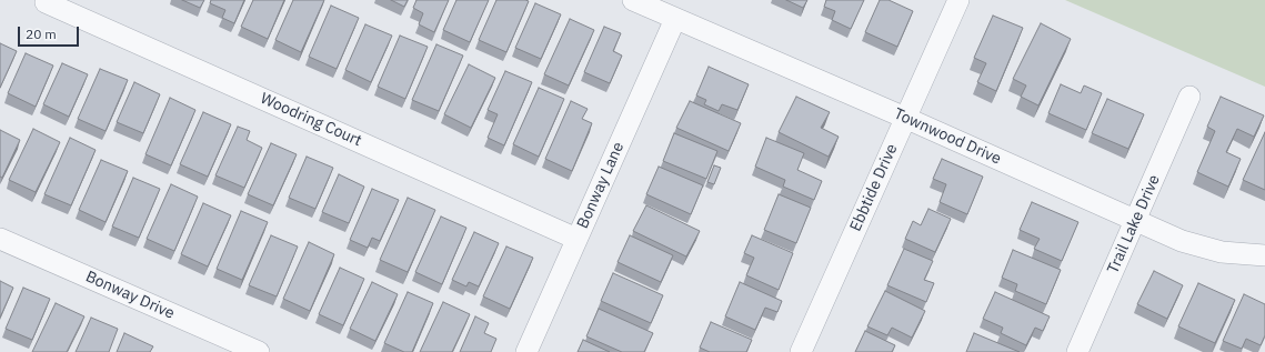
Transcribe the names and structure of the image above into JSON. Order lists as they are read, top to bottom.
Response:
{
  "streets": {
    "street": [
      "Woodring Court",
      "Townwood Drive",
      "Bonway Lane",
      "Ebbtide Drive",
      "Trail Lake Drive",
      "Bonway Drive"
    ]
  },
  "crossings": [
    ["Woodring Court", "Bonway Lane"],
    ["Townwood Drive", "Bonway Lane"],
    ["Townwood Drive", "Ebbtide Drive"],
    ["Townwood Drive", "Trail Lake Drive"]
  ],
  "scale_bar": "20 m"
}
